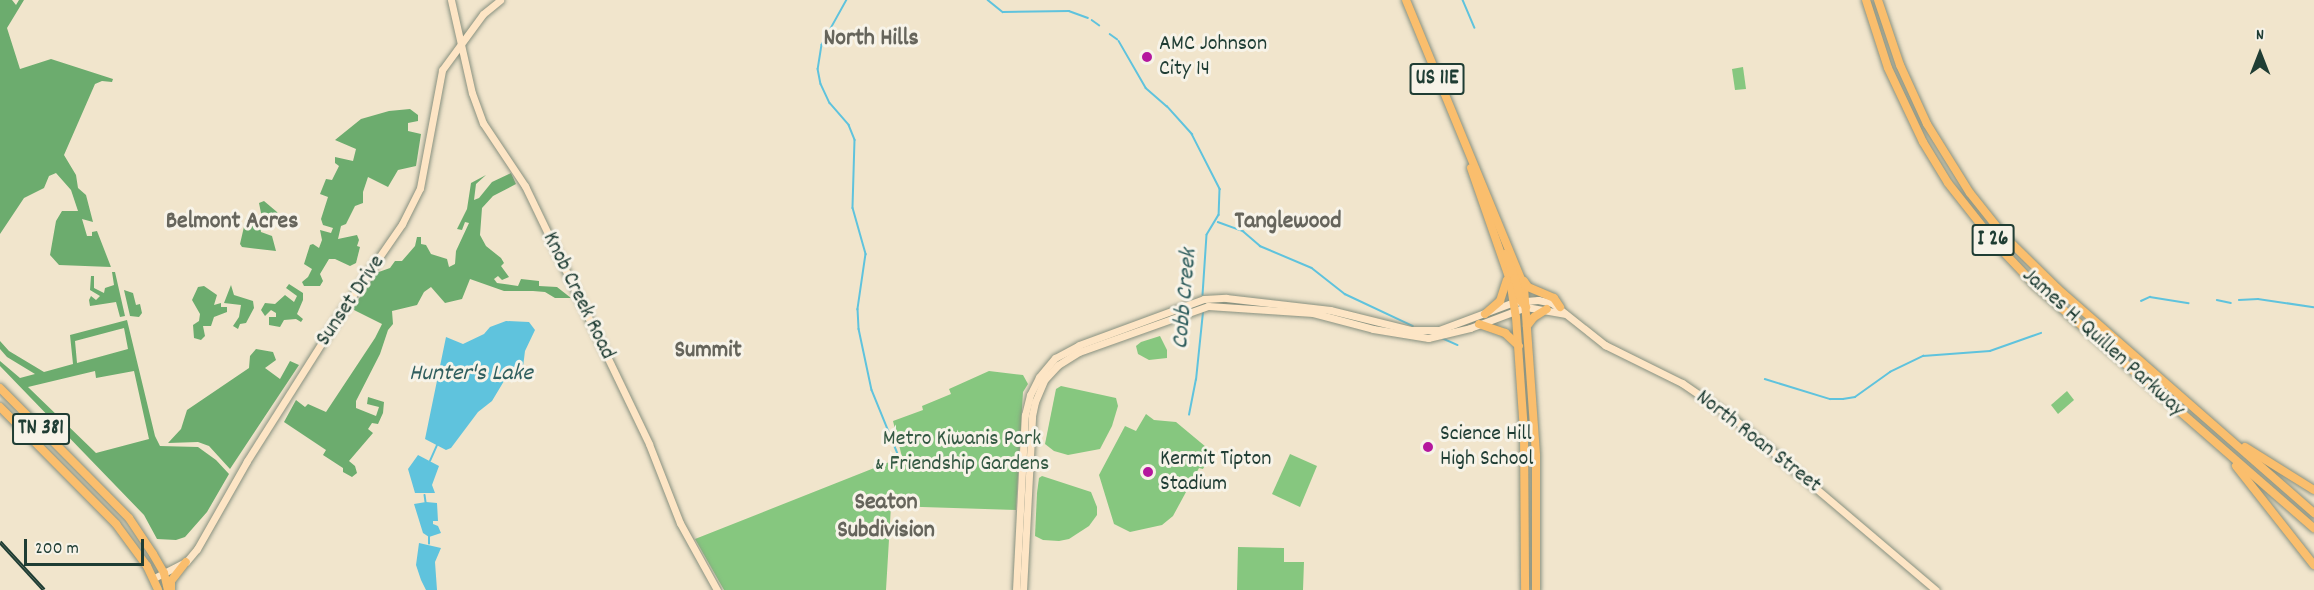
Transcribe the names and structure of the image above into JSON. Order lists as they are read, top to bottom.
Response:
{
  "streets": {
    "highway": ["I 26", "James H. Quillen Parkway", "TN 381"],
    "main road": [
      "US 11E",
      "Knob Creek Road",
      "Sunset Drive",
      "North Roan Street"
    ]
  },
  "crossings": [
    ["US 11E", "North Roan Street"],
    ["Knob Creek Road", "Sunset Drive"],
    ["Sunset Drive", "TN 381"]
  ],
  "districts": [
    "North Hills",
    "Belmont Acres",
    "Tanglewood",
    "Summit",
    "Seaton Subdivision"
  ],
  "water": ["Cobb Creek", "Hunter's Lake"],
  "parks": ["Metro Kiwanis Park & Friendship Gardens"],
  "places": ["AMC Johnson City 14", "Science Hill High School", "Kermit Tipton Stadium"],
  "scale_bar": "200 m",
  "north": "top"
}
